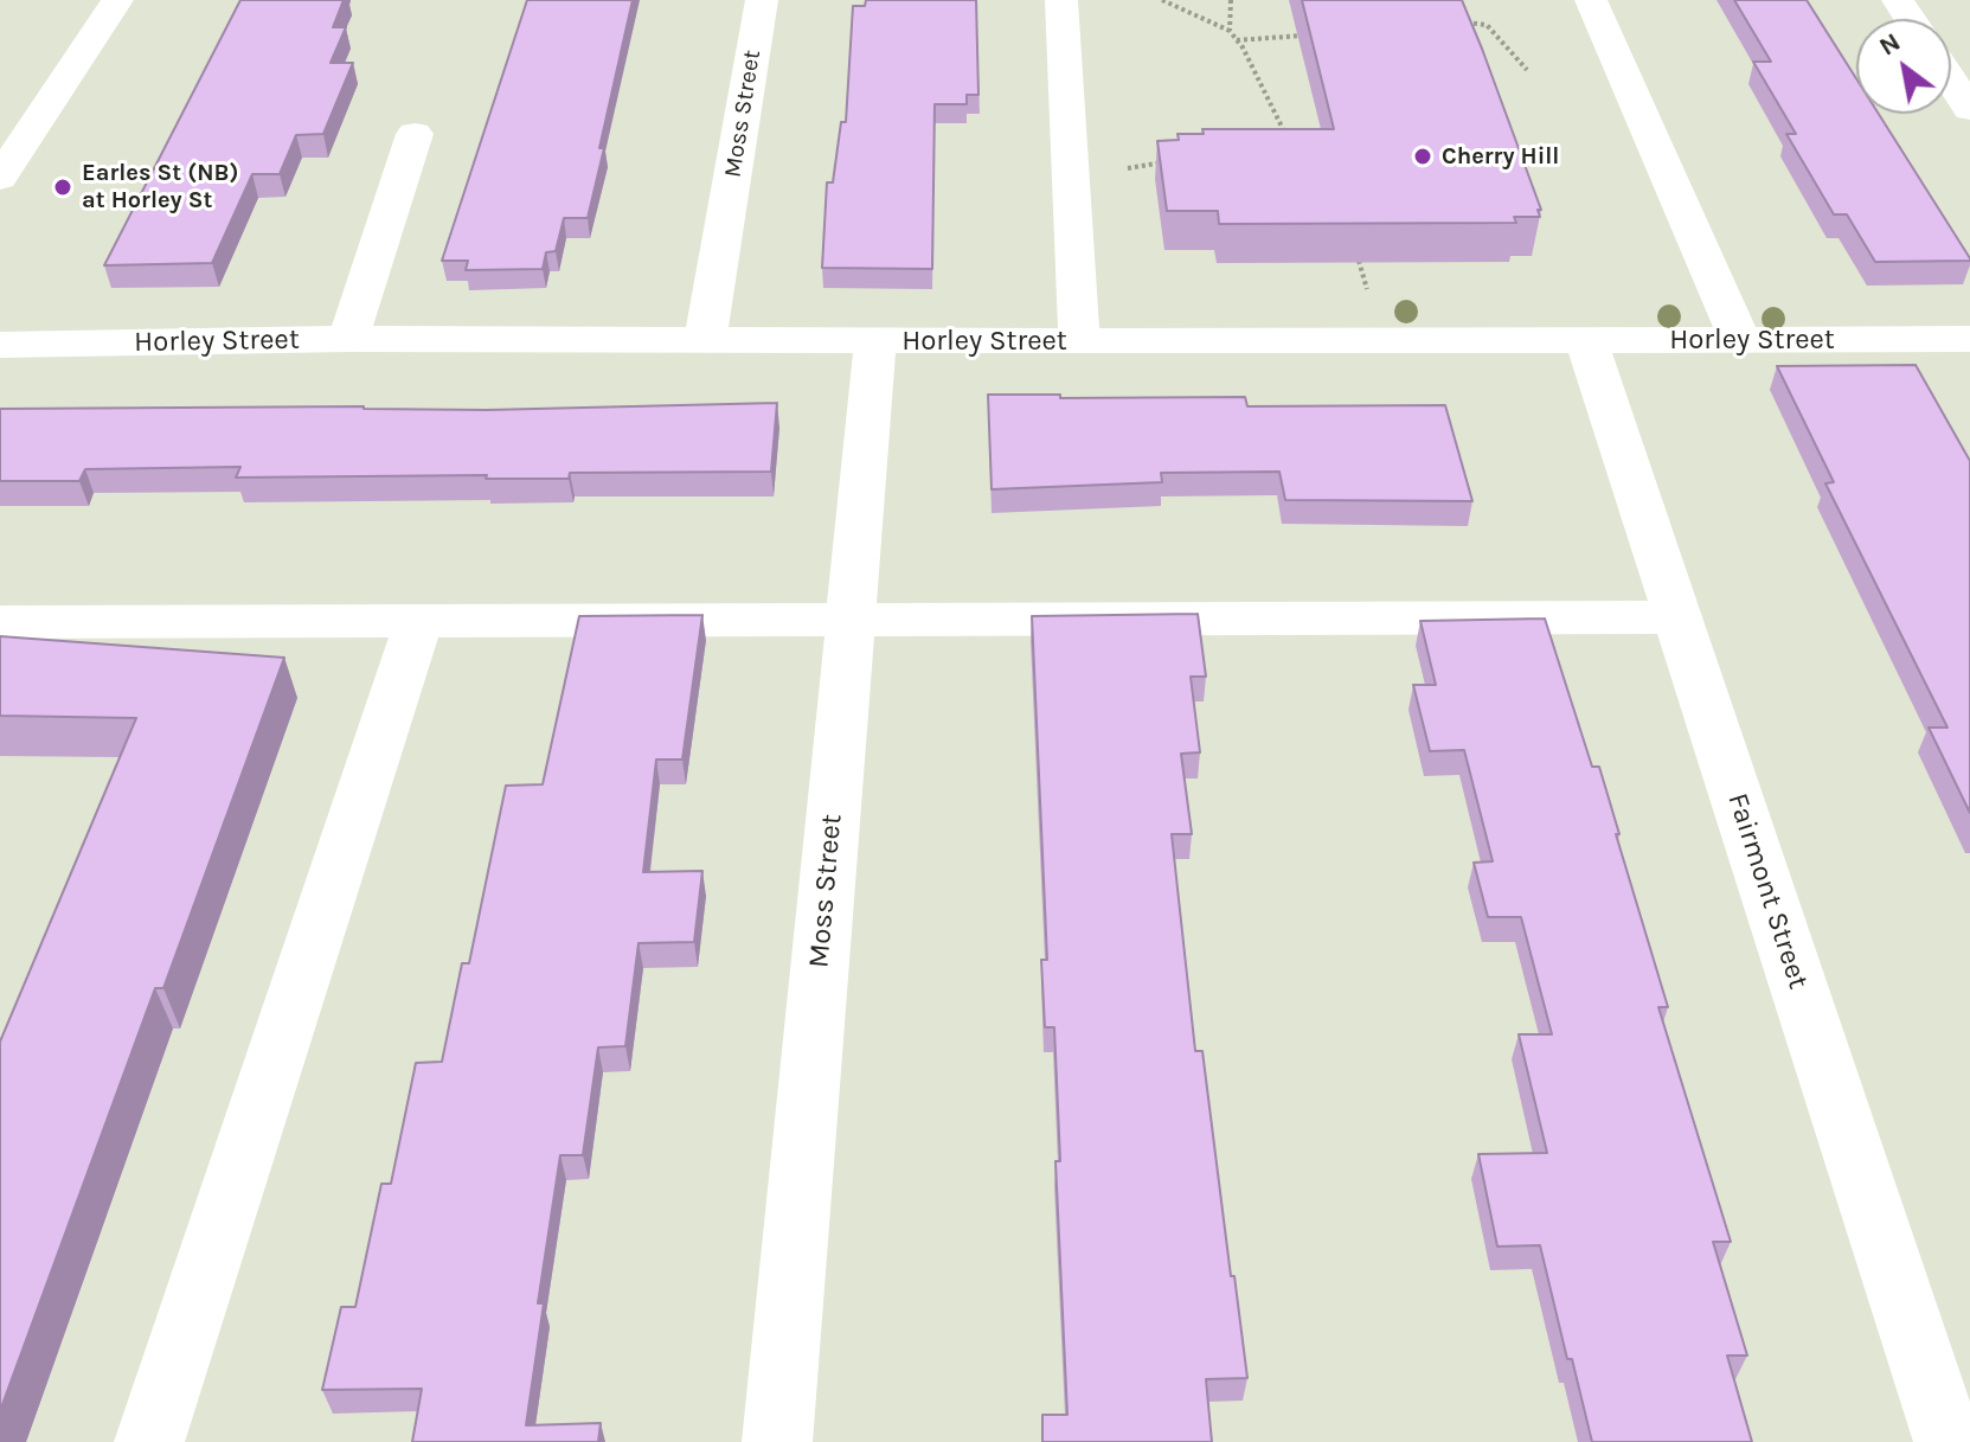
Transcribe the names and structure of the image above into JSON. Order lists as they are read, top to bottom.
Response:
{
  "streets": {
    "street": ["Moss Street", "Horley Street", "Fairmont Street"]
  },
  "crossings": [
    ["Moss Street", "Horley Street"],
    ["Horley Street", "Fairmont Street"]
  ],
  "places": ["Cherry Hill", "Earles St (NB) at Horley St"],
  "north": "top left"
}
